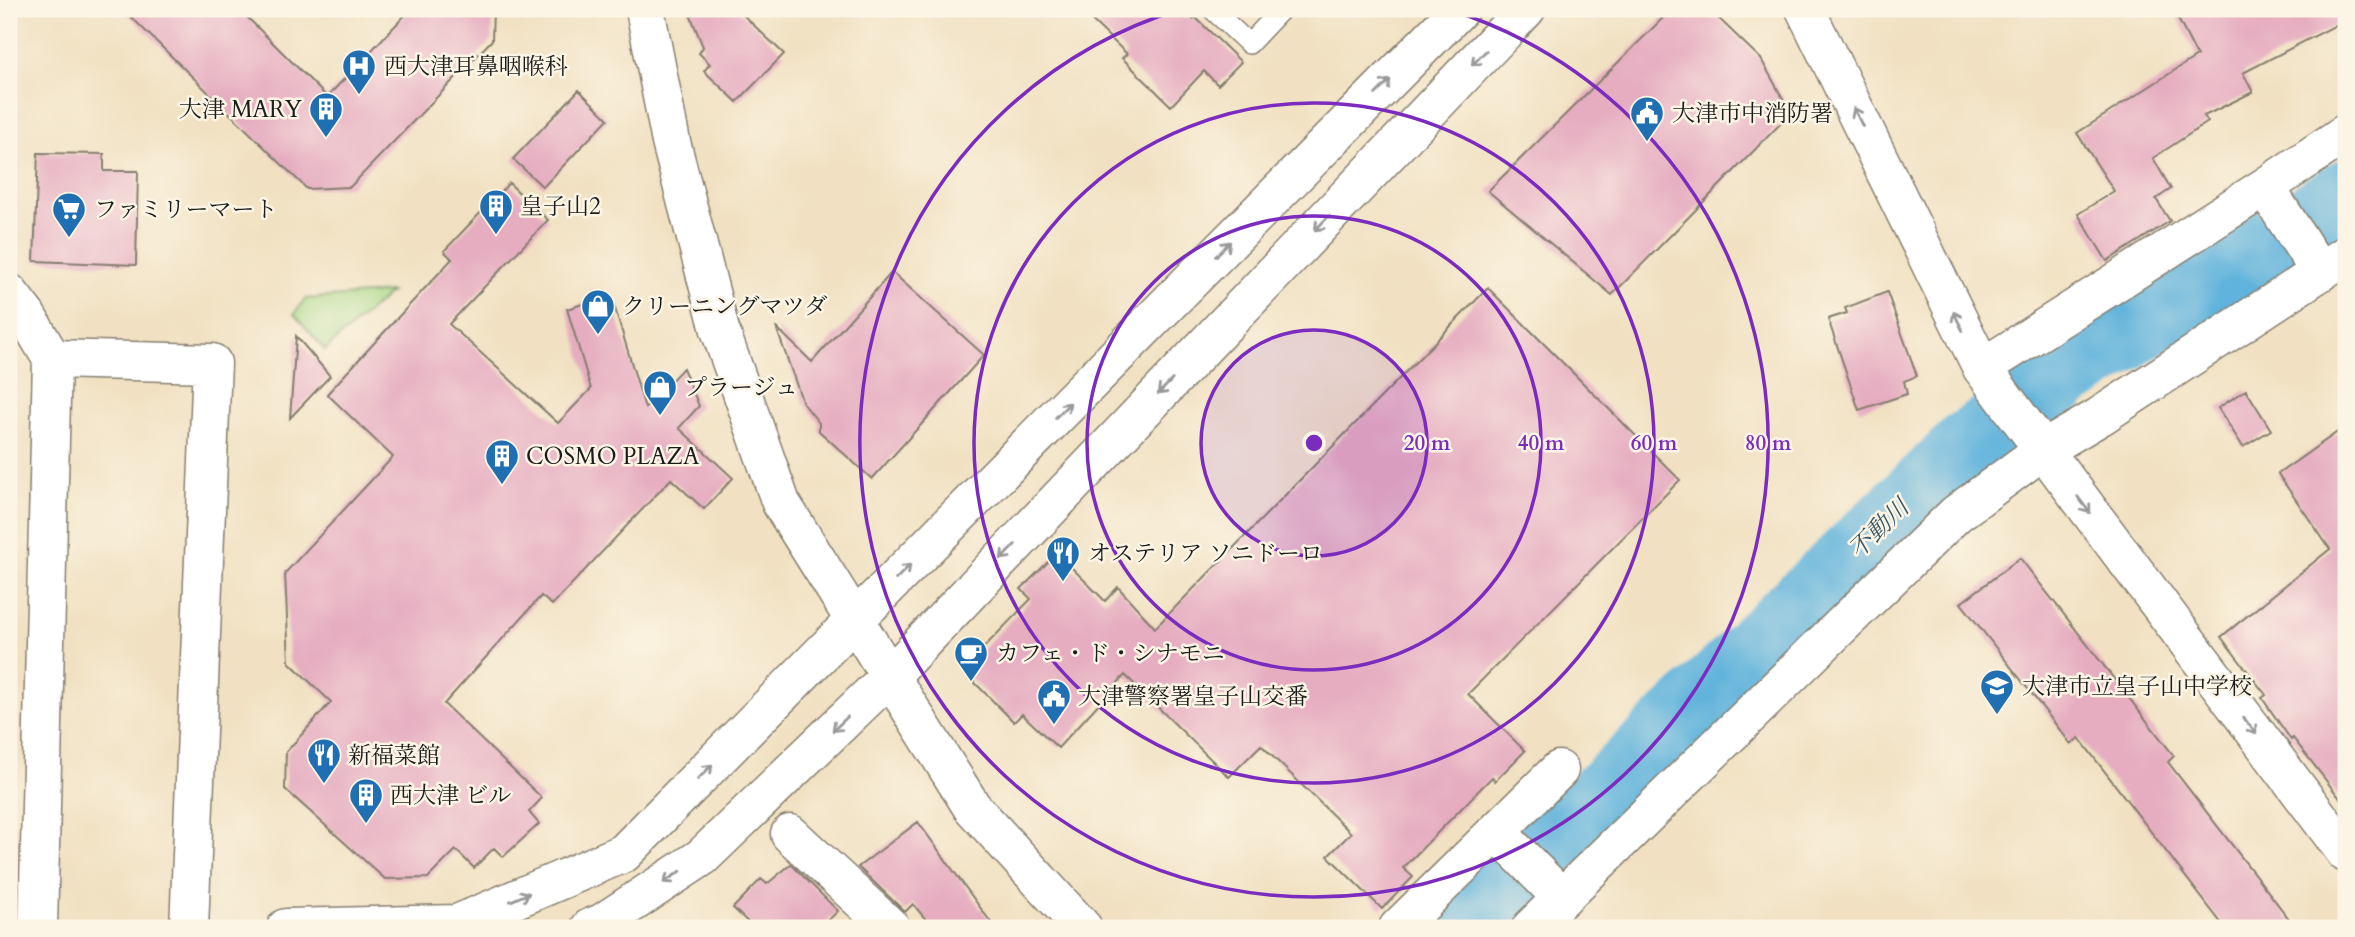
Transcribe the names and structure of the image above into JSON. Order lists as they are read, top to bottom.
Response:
{
  "water": ["不動川"],
  "places": {
    "hospital": ["西大津耳鼻咽喉科"],
    "building": [
      "大津 MARY",
      "皇子山2",
      "COSMO PLAZA",
      "西大津 ビル"
    ],
    "public building": ["大津市中消防署", "大津警察署皇子山交番"],
    "supermarket": ["ファミリーマート"],
    "shop": ["クリーニングマツダ", "プラージュ"],
    "restaurant": ["オステリア ソニドーロ", "新福菜館"],
    "cafe": ["カフェ・ド・シナモニ"],
    "school or university": ["大津市立皇子山中学校"]
  },
  "rings": [
    "20 m",
    "40 m",
    "60 m",
    "80 m"
  ]
}
